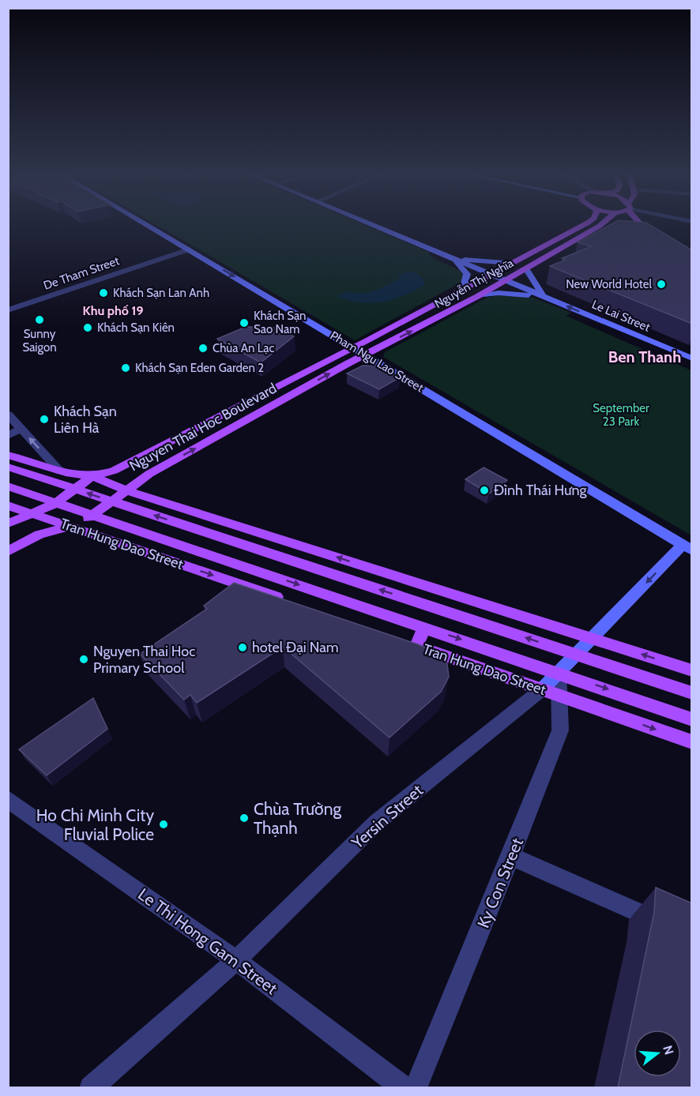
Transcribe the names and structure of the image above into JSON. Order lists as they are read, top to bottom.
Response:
{
  "streets": {
    "main road": [
      "Nguyễn Thị Nghĩa",
      "Le Lai Street",
      "Pham Ngu Lao Street",
      "Nguyen Thai Hoc Boulevard",
      "Tran Hung Dao Street"
    ],
    "street": [
      "De Tham Street",
      "Yersin Street",
      "Ky Con Street",
      "Le Thi Hong Gam Street"
    ]
  },
  "crossings": [
    ["De Tham Street", "Pham Ngu Lao Street"],
    ["Nguyễn Thị Nghĩa", "Le Lai Street"],
    ["Nguyễn Thị Nghĩa", "Pham Ngu Lao Street"],
    ["Nguyễn Thị Nghĩa", "Nguyen Thai Hoc Boulevard"],
    ["Pham Ngu Lao Street", "Nguyen Thai Hoc Boulevard"],
    ["Nguyen Thai Hoc Boulevard", "Tran Hung Dao Street"],
    ["Tran Hung Dao Street", "Yersin Street"],
    ["Tran Hung Dao Street", "Ky Con Street"],
    ["Yersin Street", "Ky Con Street"],
    ["Yersin Street", "Le Thi Hong Gam Street"]
  ],
  "one_way": ["Le Lai Street"],
  "districts": ["Khu phố 19", "Ben Thanh"],
  "parks": ["September 23 Park"],
  "places": [
    "New World Hotel",
    "Khách Sạn Lan Anh",
    "Sunny Saigon",
    "Khách Sạn Sao Nam",
    "Khách Sạn Kiên",
    "Chùa An Lạc",
    "Khách Sạn Eden Garden 2",
    "Khách Sạn Liên Hà",
    "Đình Thái Hưng",
    "hotel Đại Nam",
    "Nguyen Thai Hoc Primary School",
    "Chùa Trường Thạnh",
    "Ho Chi Minh City Fluvial Police"
  ],
  "north": "right"
}
